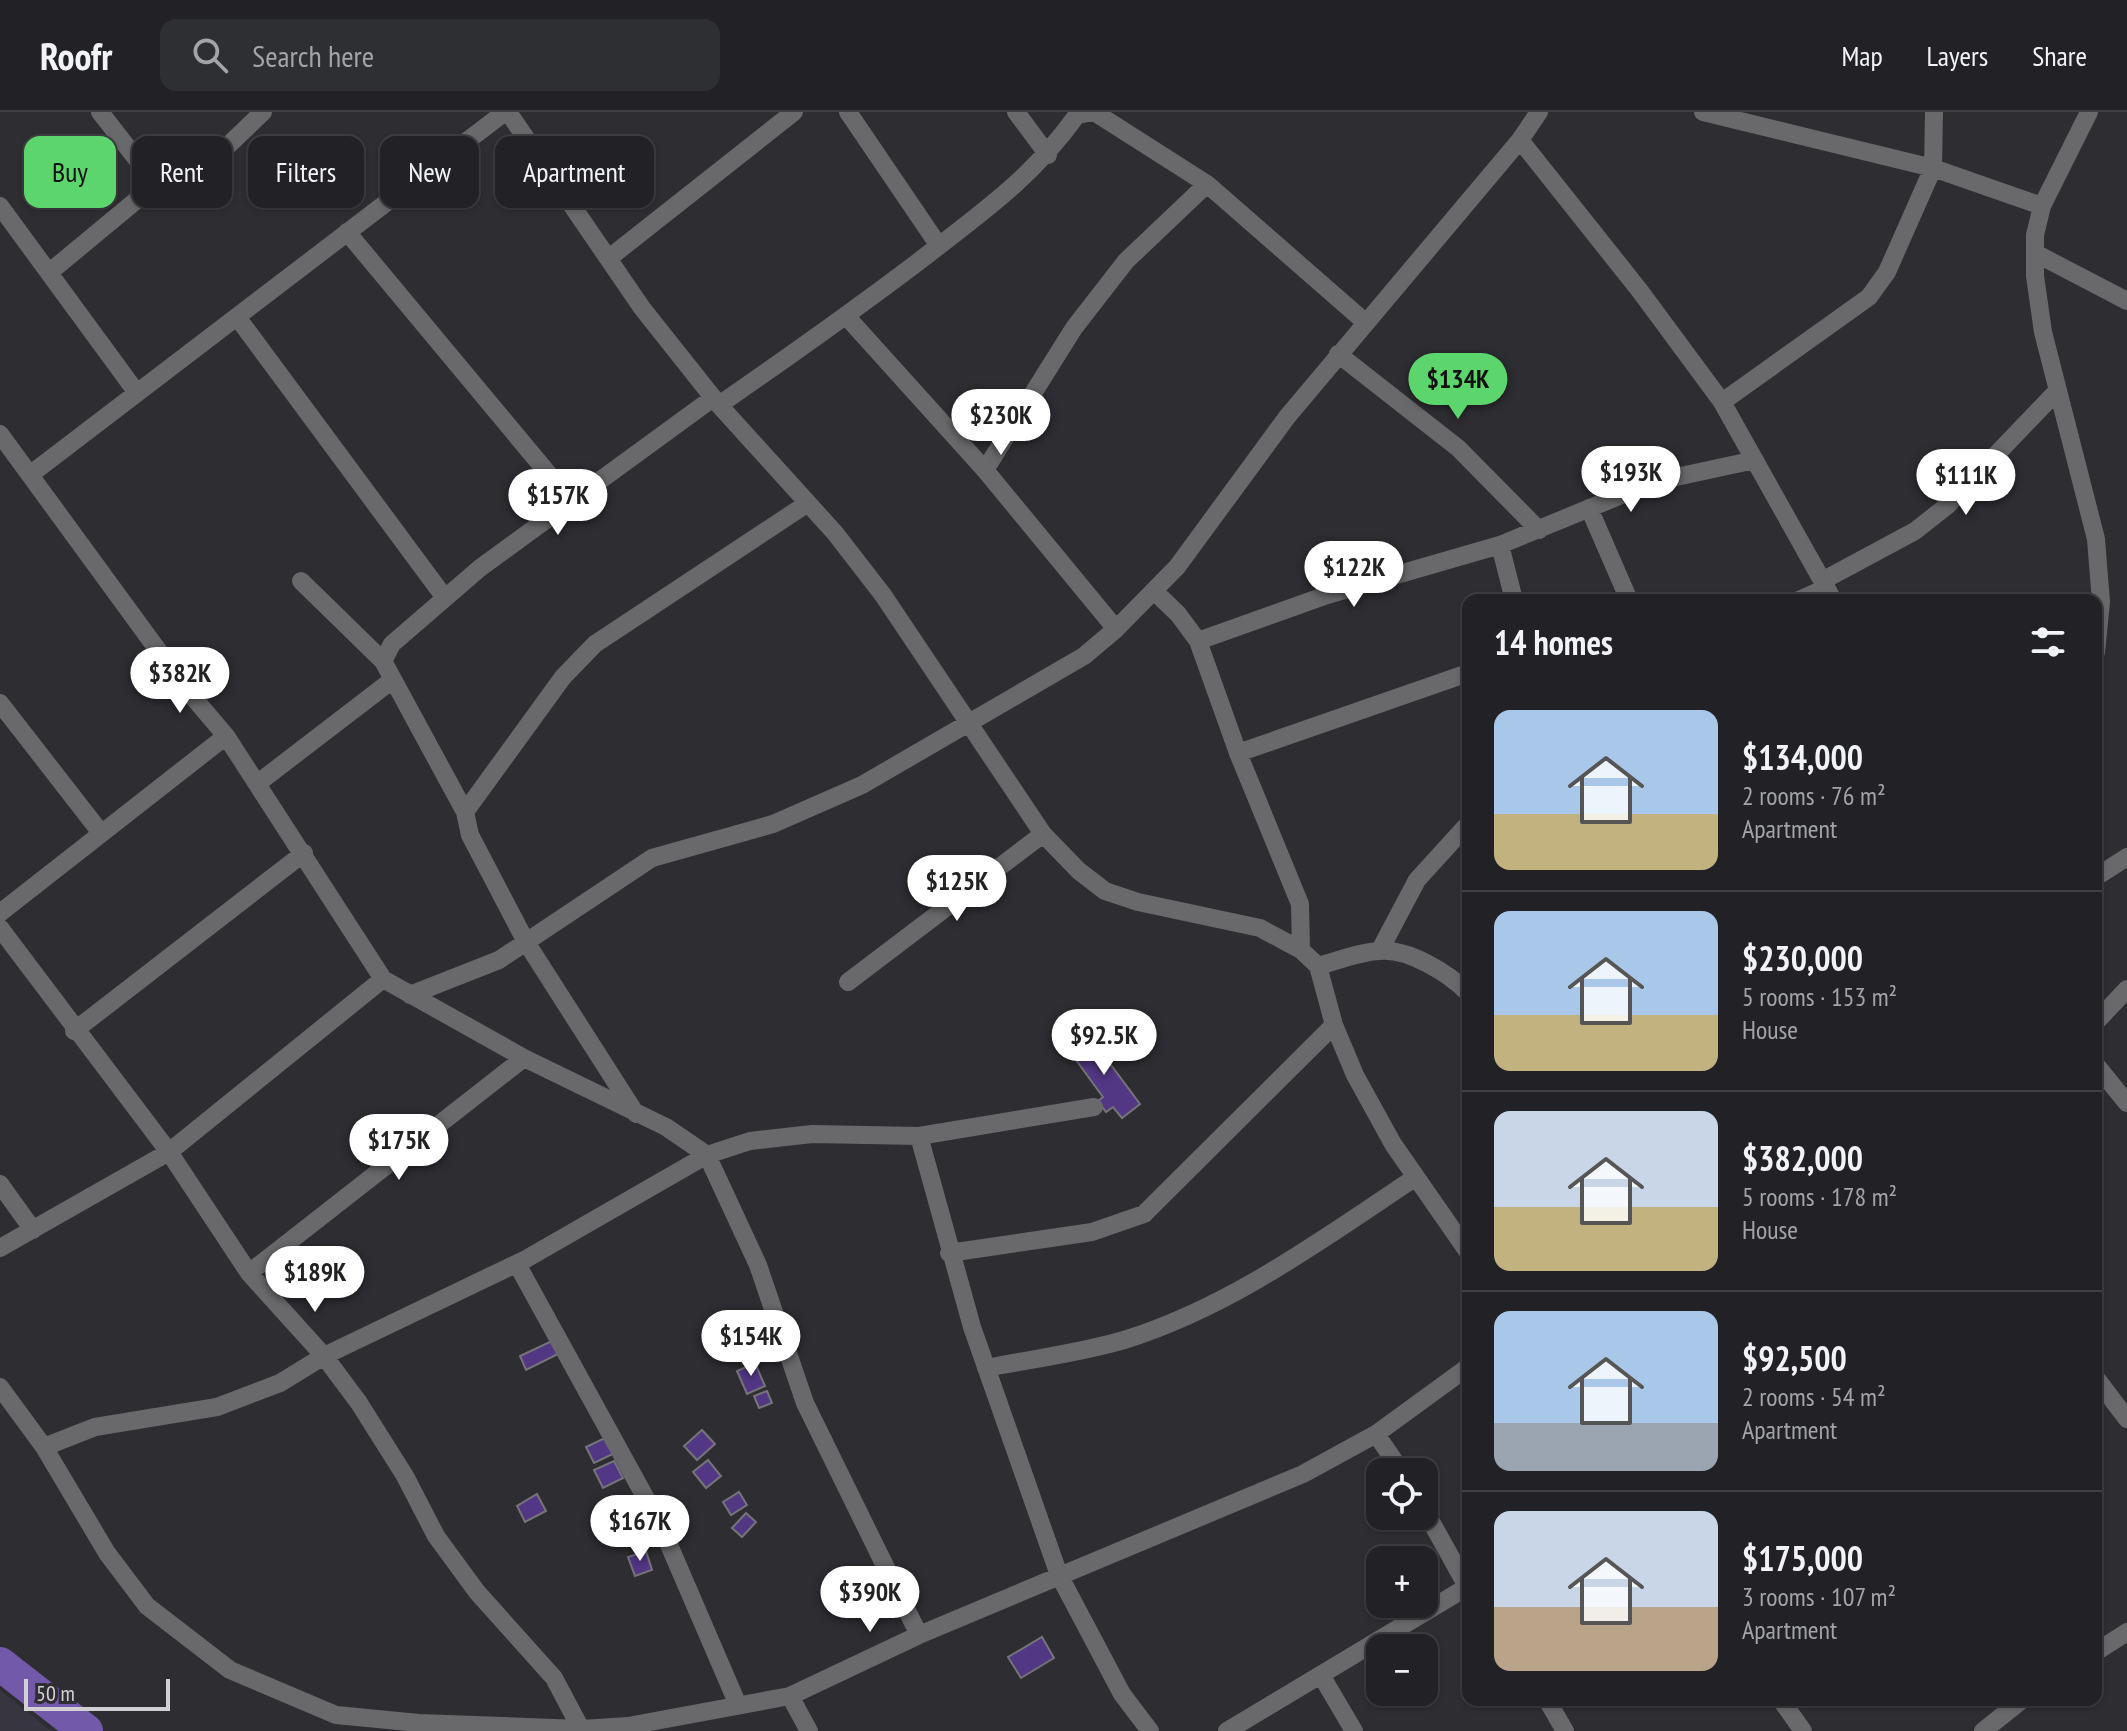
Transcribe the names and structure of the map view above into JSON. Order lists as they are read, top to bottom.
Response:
{
  "scale_bar": "50 m",
  "page": {
    "header": "Roofr",
    "search": "Search here",
    "nav": ["Map", "Layers", "Share"],
    "chip": [
      "Buy",
      "Rent",
      "Filters",
      "New",
      "Apartment"
    ],
    "price": [
      "$134K",
      "$230K",
      "$193K",
      "$111K",
      "$157K",
      "$122K",
      "$382K",
      "$125K",
      "$92.5K",
      "$175K",
      "$189K",
      "$154K",
      "$167K",
      "$390K"
    ],
    "heading": "14 homes",
    "list": [
      {
        "name": "$134,000",
        "note": "2 rooms · 76 m² · Apartment"
      },
      {
        "name": "$230,000",
        "note": "5 rooms · 153 m² · House"
      },
      {
        "name": "$382,000",
        "note": "5 rooms · 178 m² · House"
      },
      {
        "name": "$92,500",
        "note": "2 rooms · 54 m² · Apartment"
      },
      {
        "name": "$175,000",
        "note": "3 rooms · 107 m² · Apartment"
      }
    ],
    "map_buttons": ["+", "−"],
    "scale": "50 m"
  }
}
